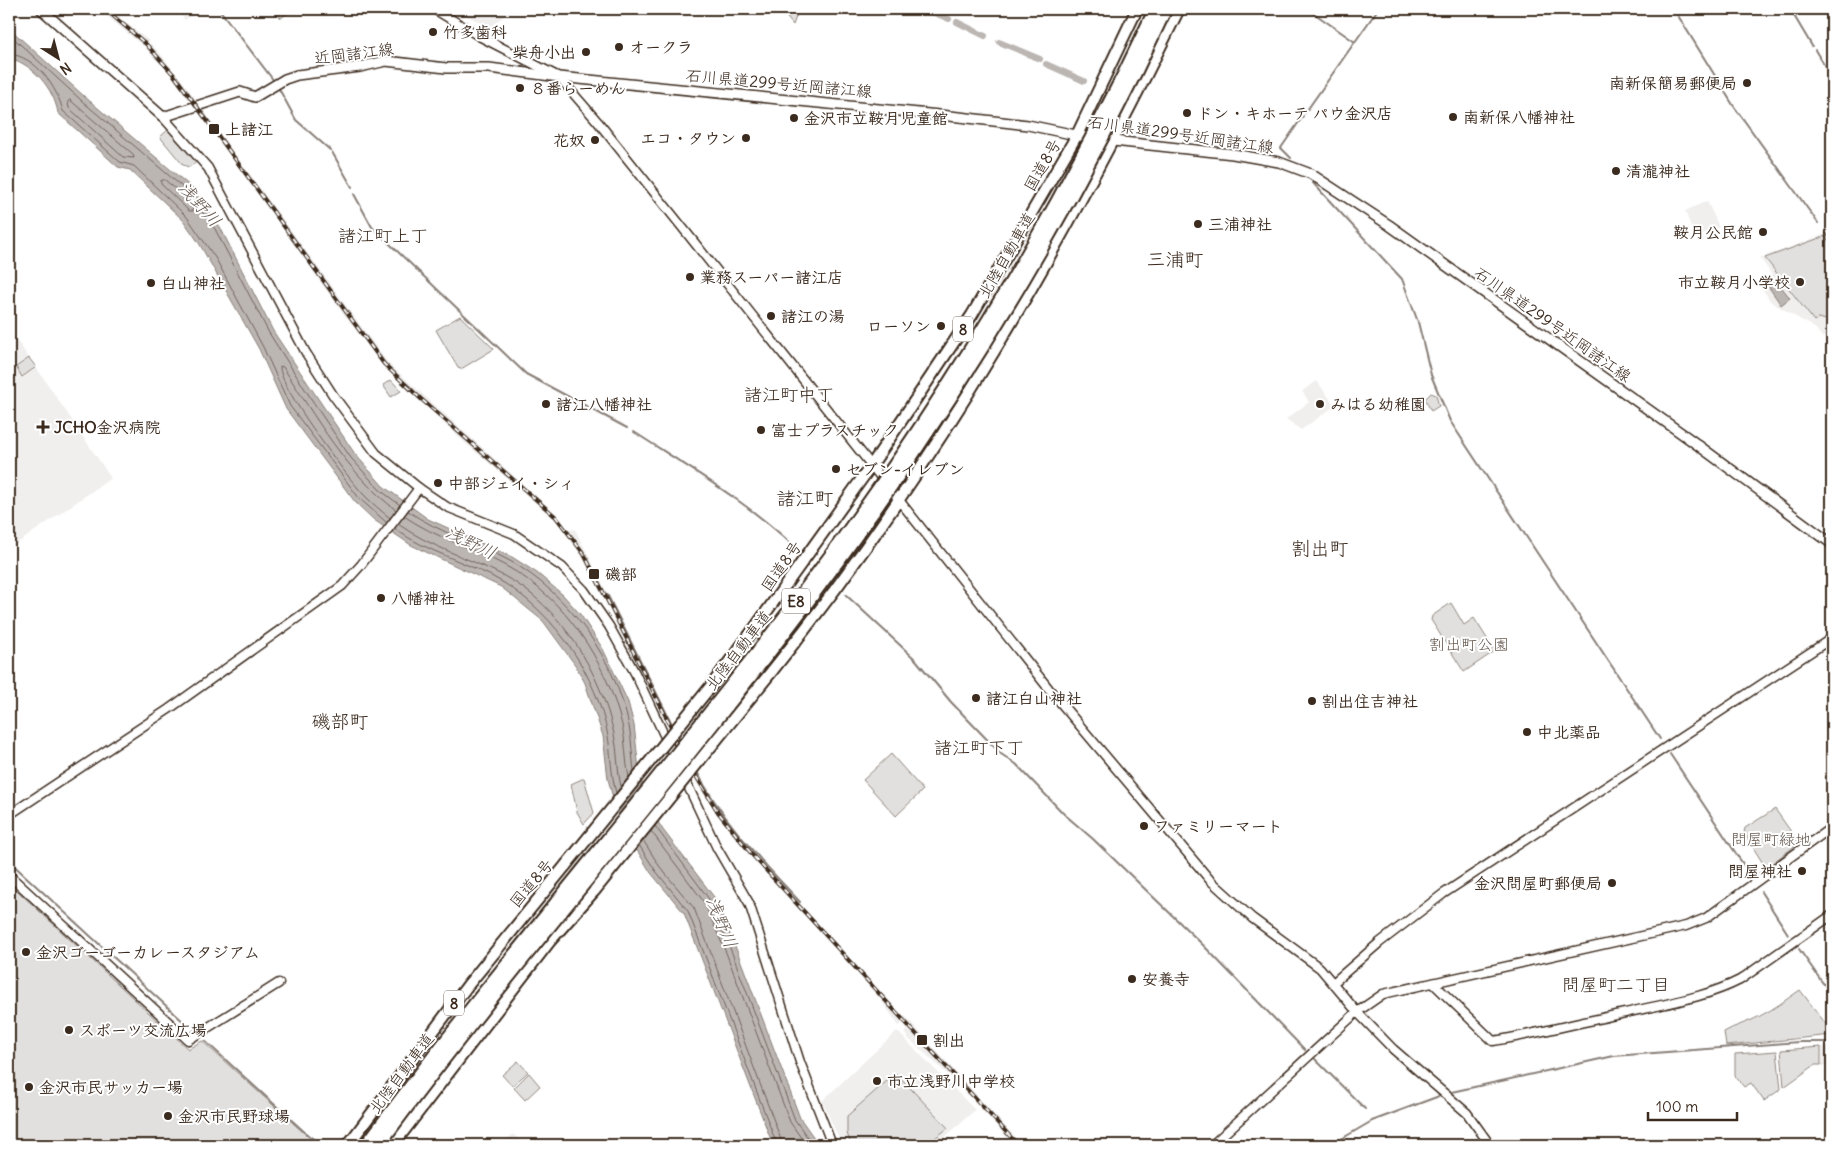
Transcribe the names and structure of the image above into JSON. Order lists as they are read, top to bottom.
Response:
{
  "streets": {
    "highway": [
      "国道8号",
      "北陸自動車道",
      "8",
      "E8"
    ],
    "main road": ["近岡諸江線", "石川県道299号近岡諸江線"]
  },
  "crossings": [
    ["近岡諸江線", "石川県道299号近岡諸江線"],
    ["石川県道299号近岡諸江線", "国道8号"],
    ["石川県道299号近岡諸江線", "8"]
  ],
  "districts": [
    "諸江町上丁",
    "三浦町",
    "諸江町中丁",
    "諸江町",
    "割出町",
    "磯部町",
    "諸江町下丁",
    "問屋町二丁目"
  ],
  "water": ["浅野川"],
  "parks": ["割出町公園", "問屋町緑地"],
  "places": {
    "other": [
      "竹多歯科",
      "オークラ",
      "柴舟小出",
      "南新保簡易郵便局",
      "８番らーめん",
      "ドン・キホーテ パウ金沢店",
      "南新保八幡神社",
      "金沢市立鞍月児童館",
      "エコ・タウン",
      "花奴",
      "清瀧神社",
      "三浦神社",
      "鞍月公民館",
      "業務スーパー諸江店",
      "市立鞍月小学校",
      "白山神社",
      "諸江の湯",
      "ローソン",
      "諸江八幡神社",
      "みはる幼稚園",
      "富士プラスチック",
      "セブン-イレブン",
      "中部ジェイ・シィ",
      "八幡神社",
      "諸江白山神社",
      "割出住吉神社",
      "中北薬品",
      "ファミリーマート",
      "問屋神社",
      "金沢問屋町郵便局",
      "金沢ゴーゴーカレースタジアム",
      "安養寺",
      "スポーツ交流広場",
      "市立浅野川中学校",
      "金沢市民サッカー場",
      "金沢市民野球場"
    ],
    "transit": ["上諸江", "磯部", "割出"],
    "health": ["JCHO金沢病院"]
  },
  "scale_bar": "100 m",
  "north": "bottom right"
}
